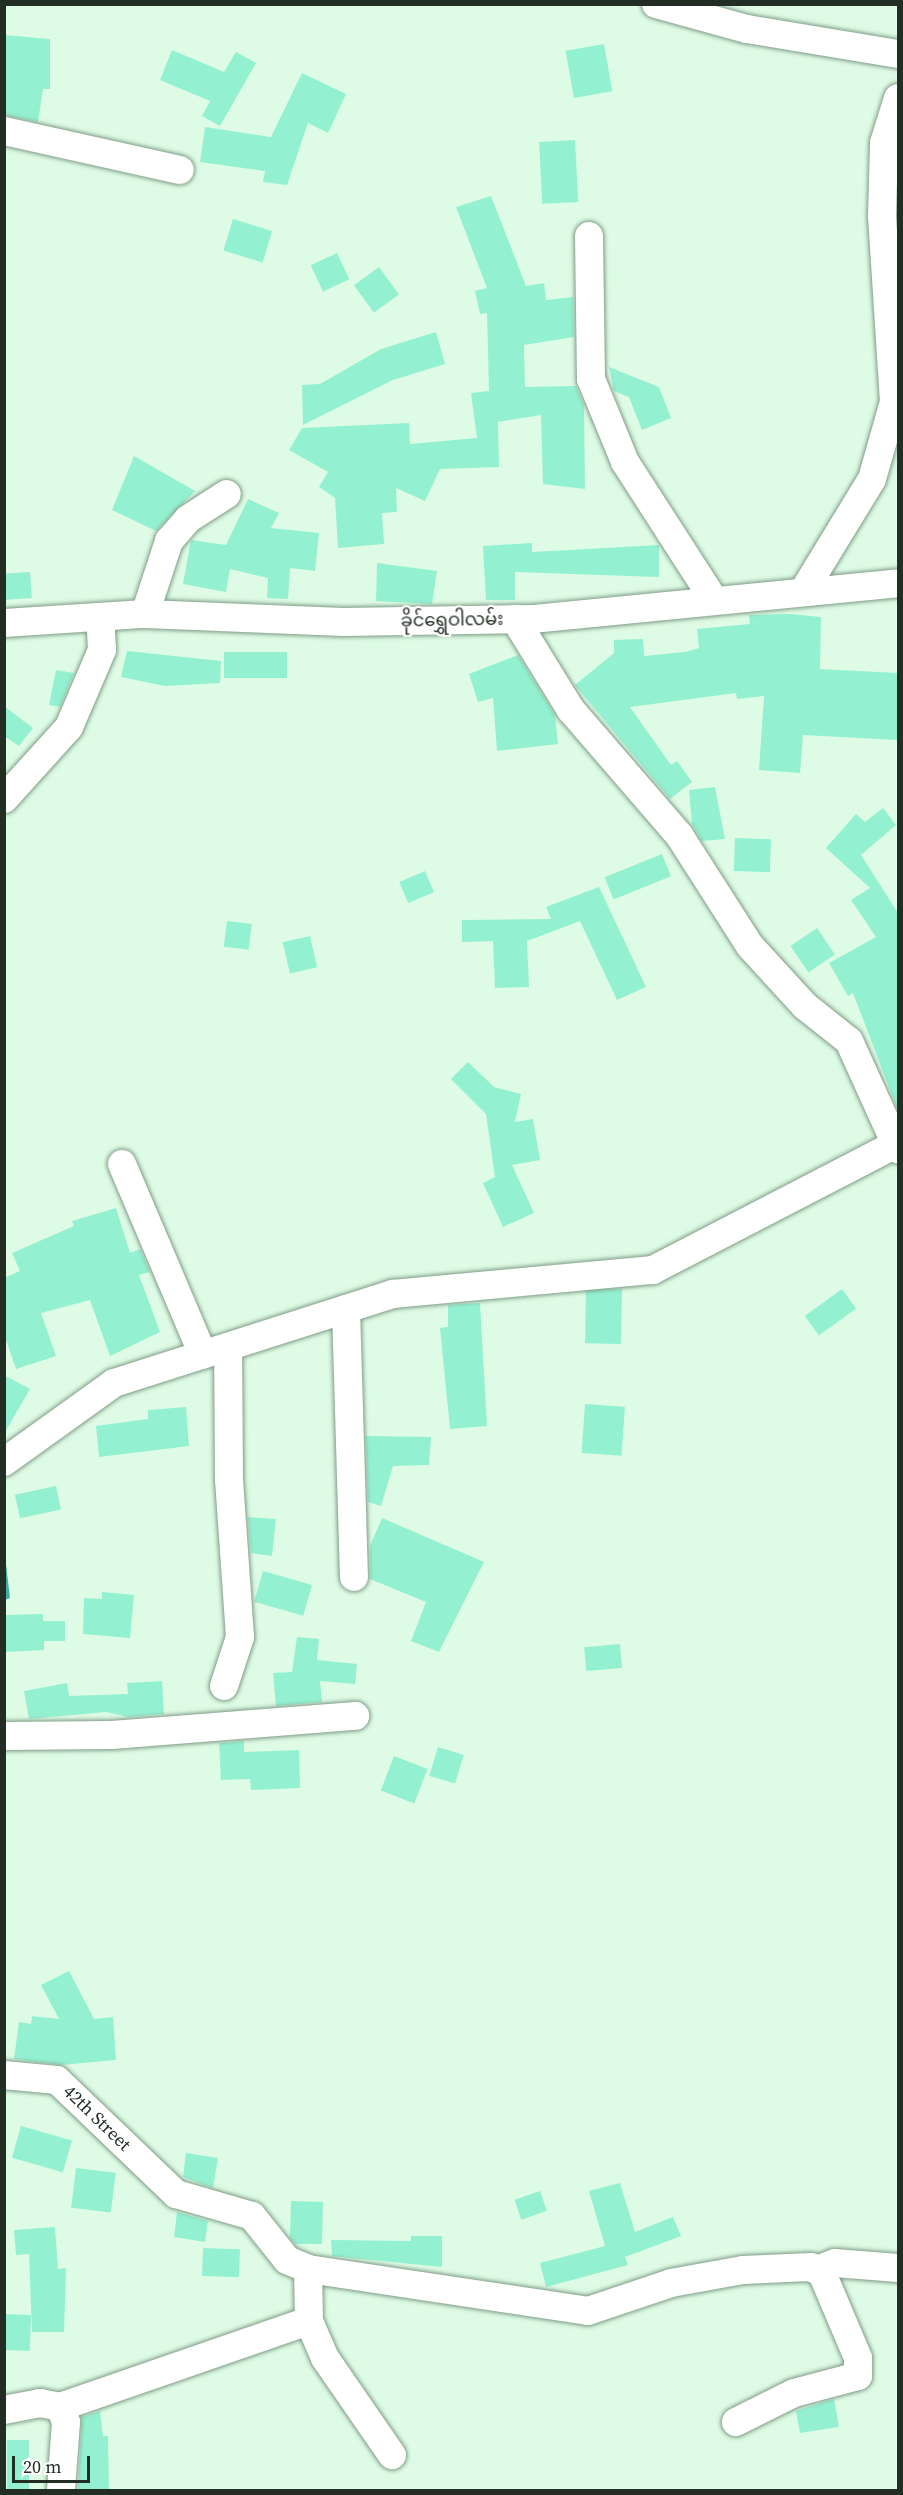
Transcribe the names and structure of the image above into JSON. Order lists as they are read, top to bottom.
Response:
{
  "streets": {
    "street": ["ခိုင်ရွှေဝါလမ်း", "42th Street"]
  },
  "scale_bar": "20 m"
}
